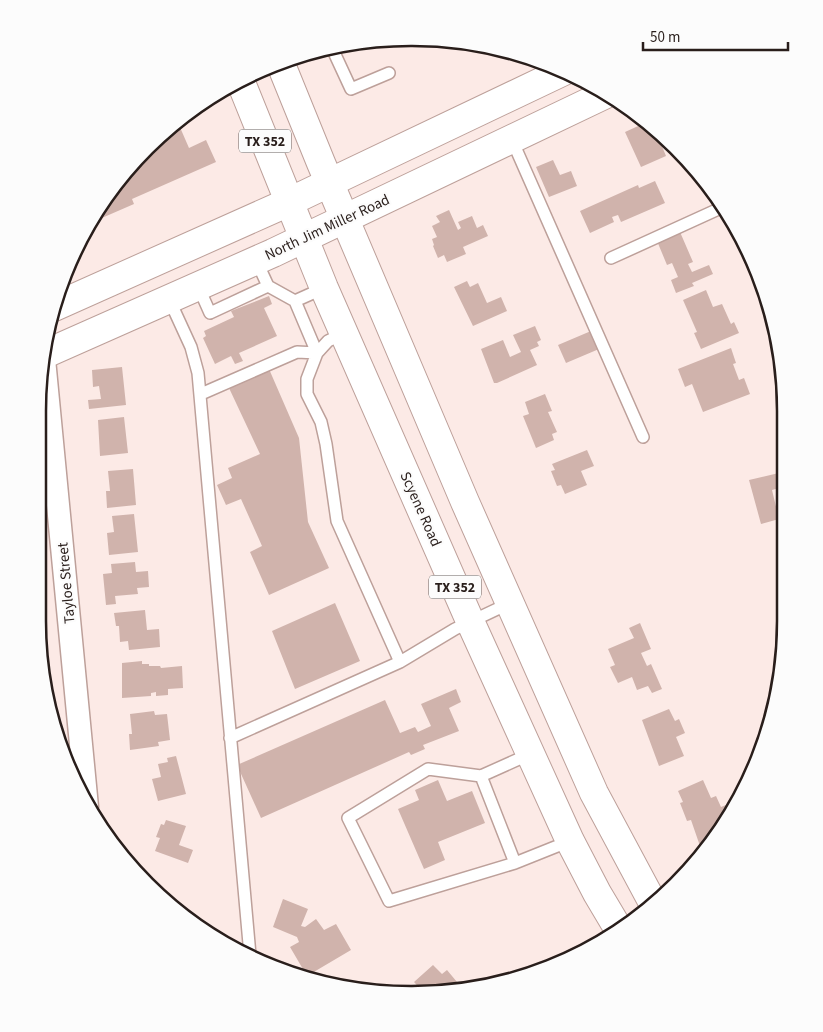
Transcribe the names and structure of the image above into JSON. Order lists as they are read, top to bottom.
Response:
{
  "streets": {
    "main road": ["TX 352", "North Jim Miller Road", "Scyene Road"],
    "street": ["Tayloe Street"]
  },
  "crossings": [
    ["TX 352", "North Jim Miller Road"],
    ["North Jim Miller Road", "Scyene Road"]
  ],
  "scale_bar": "50 m"
}
